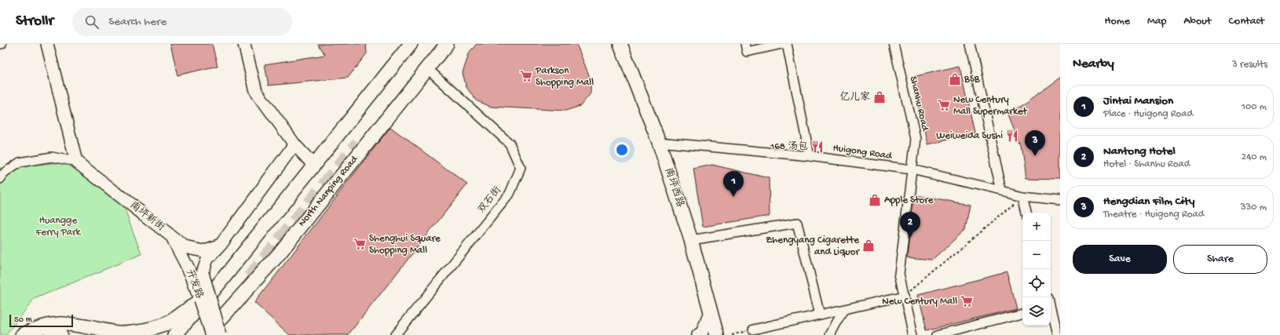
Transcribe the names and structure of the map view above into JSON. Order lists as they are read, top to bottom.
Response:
{
  "streets": {
    "main road": ["南坪西路", "North Nanping Road"],
    "street": [
      "Shanhu Road",
      "Huigong Road",
      "双石街",
      "南坪新街",
      "开发路"
    ]
  },
  "crossings": [
    ["Shanhu Road", "Huigong Road"],
    ["Huigong Road", "南坪西路"],
    ["North Nanping Road", "双石街"],
    ["南坪新街", "开发路"]
  ],
  "parks": ["Huangge Ferry Park"],
  "places": {
    "supermarket": [
      "Parkson Shopping Mall",
      "New Century Mall Supermarket",
      "Shenghui Square Shopping Mall",
      "New Century Mall"
    ],
    "shop": [
      "BSB",
      "亿儿家",
      "Apple Store",
      "Zhengyang Cigarette and Liquor"
    ],
    "restaurant": ["Weiweida Sushi", "168 汤包"]
  },
  "scale_bar": "50 m",
  "page": {
    "header": "Strollr",
    "search": "Search here",
    "nav": [
      "Home",
      "Map",
      "About",
      "Contact"
    ],
    "heading": ["Nearby", "3 results"],
    "list": [
      {
        "mark": "1",
        "name": "Jintai Mansion",
        "note": "Place · Huigong Road",
        "value": "100 m"
      },
      {
        "mark": "2",
        "name": "Nantong Hotel",
        "note": "Hotel · Shanhu Road",
        "value": "240 m"
      },
      {
        "mark": "3",
        "name": "Hengdian Film City",
        "note": "Theatre · Huigong Road",
        "value": "330 m"
      }
    ],
    "pins": ["3", "1", "2"],
    "map_buttons": ["+", "−"],
    "buttons": ["Save", "Share"],
    "scale": "50 m"
  }
}
